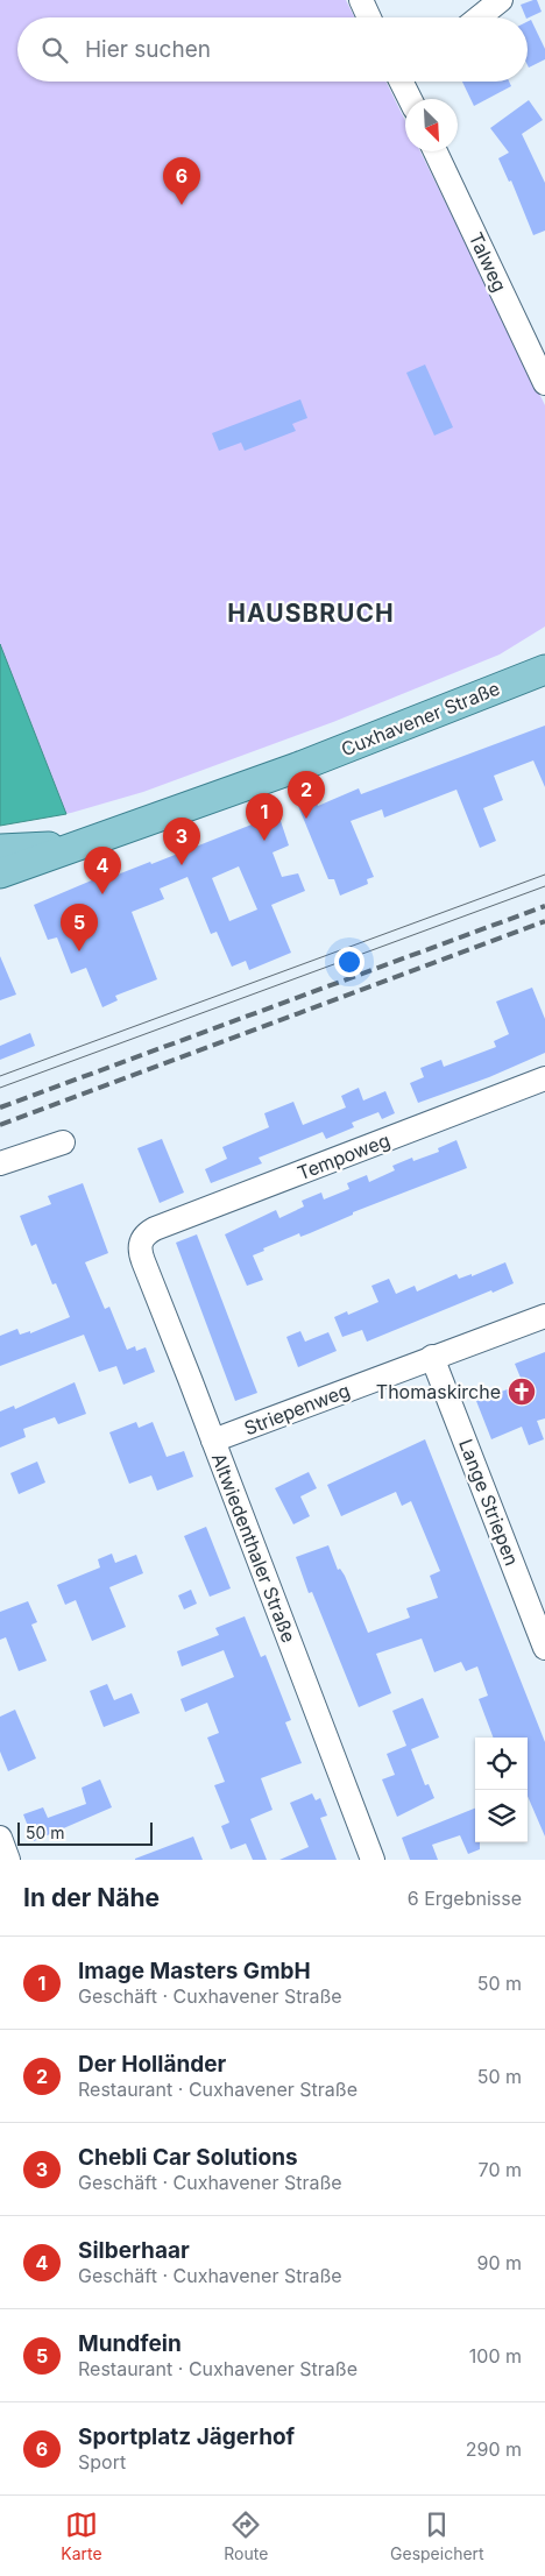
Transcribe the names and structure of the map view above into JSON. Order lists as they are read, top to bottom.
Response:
{
  "streets": {
    "main road": ["Cuxhavener Straße"],
    "street": [
      "Talweg",
      "Tempoweg",
      "Striepenweg",
      "Lange Striepen",
      "Altwiedenthaler Straße"
    ]
  },
  "crossings": [
    ["Tempoweg", "Altwiedenthaler Straße"],
    ["Striepenweg", "Lange Striepen"],
    ["Striepenweg", "Altwiedenthaler Straße"]
  ],
  "districts": ["HAUSBRUCH"],
  "places": {
    "church": ["Thomaskirche"]
  },
  "scale_bar": "50 m",
  "north": "bottom right",
  "page": {
    "search": "Hier suchen",
    "pins": [
      "6",
      "2",
      "1",
      "3",
      "4",
      "5"
    ],
    "scale": "50 m",
    "heading": ["In der Nähe", "6 Ergebnisse"],
    "list": [
      {
        "mark": "1",
        "name": "Image Masters GmbH",
        "note": "Geschäft · Cuxhavener Straße",
        "value": "50 m"
      },
      {
        "mark": "2",
        "name": "Der Holländer",
        "note": "Restaurant · Cuxhavener Straße",
        "value": "50 m"
      },
      {
        "mark": "3",
        "name": "Chebli Car Solutions",
        "note": "Geschäft · Cuxhavener Straße",
        "value": "70 m"
      },
      {
        "mark": "4",
        "name": "Silberhaar",
        "note": "Geschäft · Cuxhavener Straße",
        "value": "90 m"
      },
      {
        "mark": "5",
        "name": "Mundfein",
        "note": "Restaurant · Cuxhavener Straße",
        "value": "100 m"
      },
      {
        "mark": "6",
        "name": "Sportplatz Jägerhof",
        "note": "Sport",
        "value": "290 m"
      }
    ],
    "nav": ["Karte", "Route", "Gespeichert"]
  }
}
